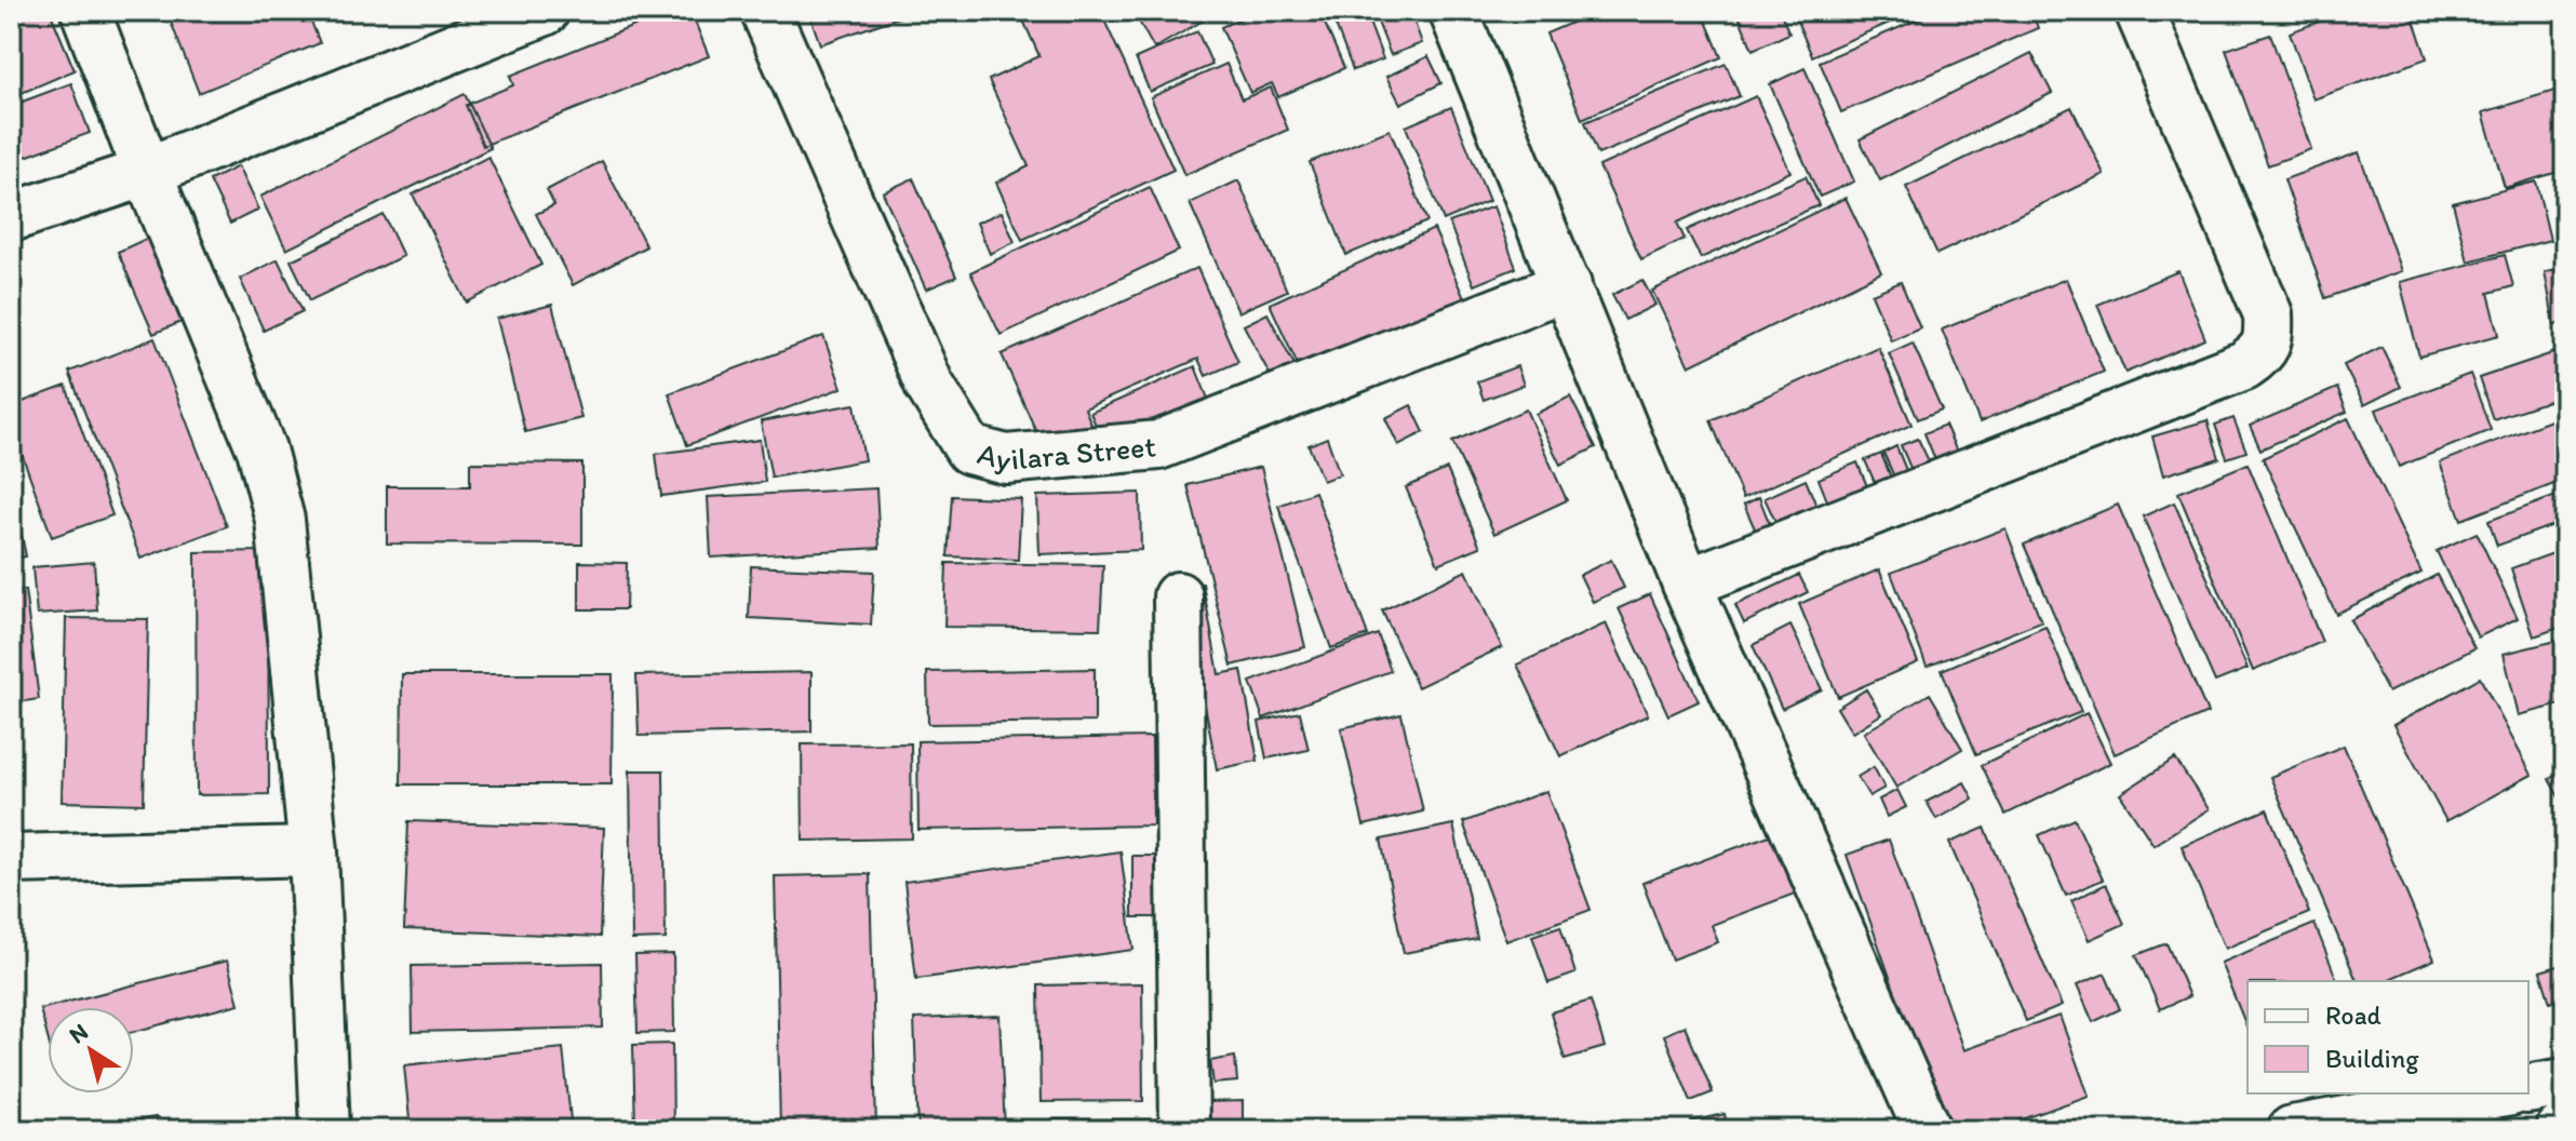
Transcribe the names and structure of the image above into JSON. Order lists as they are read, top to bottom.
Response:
{
  "streets": {
    "street": ["Ayilara Street"]
  },
  "legend": ["Road", "Building"],
  "north": "top left"
}
